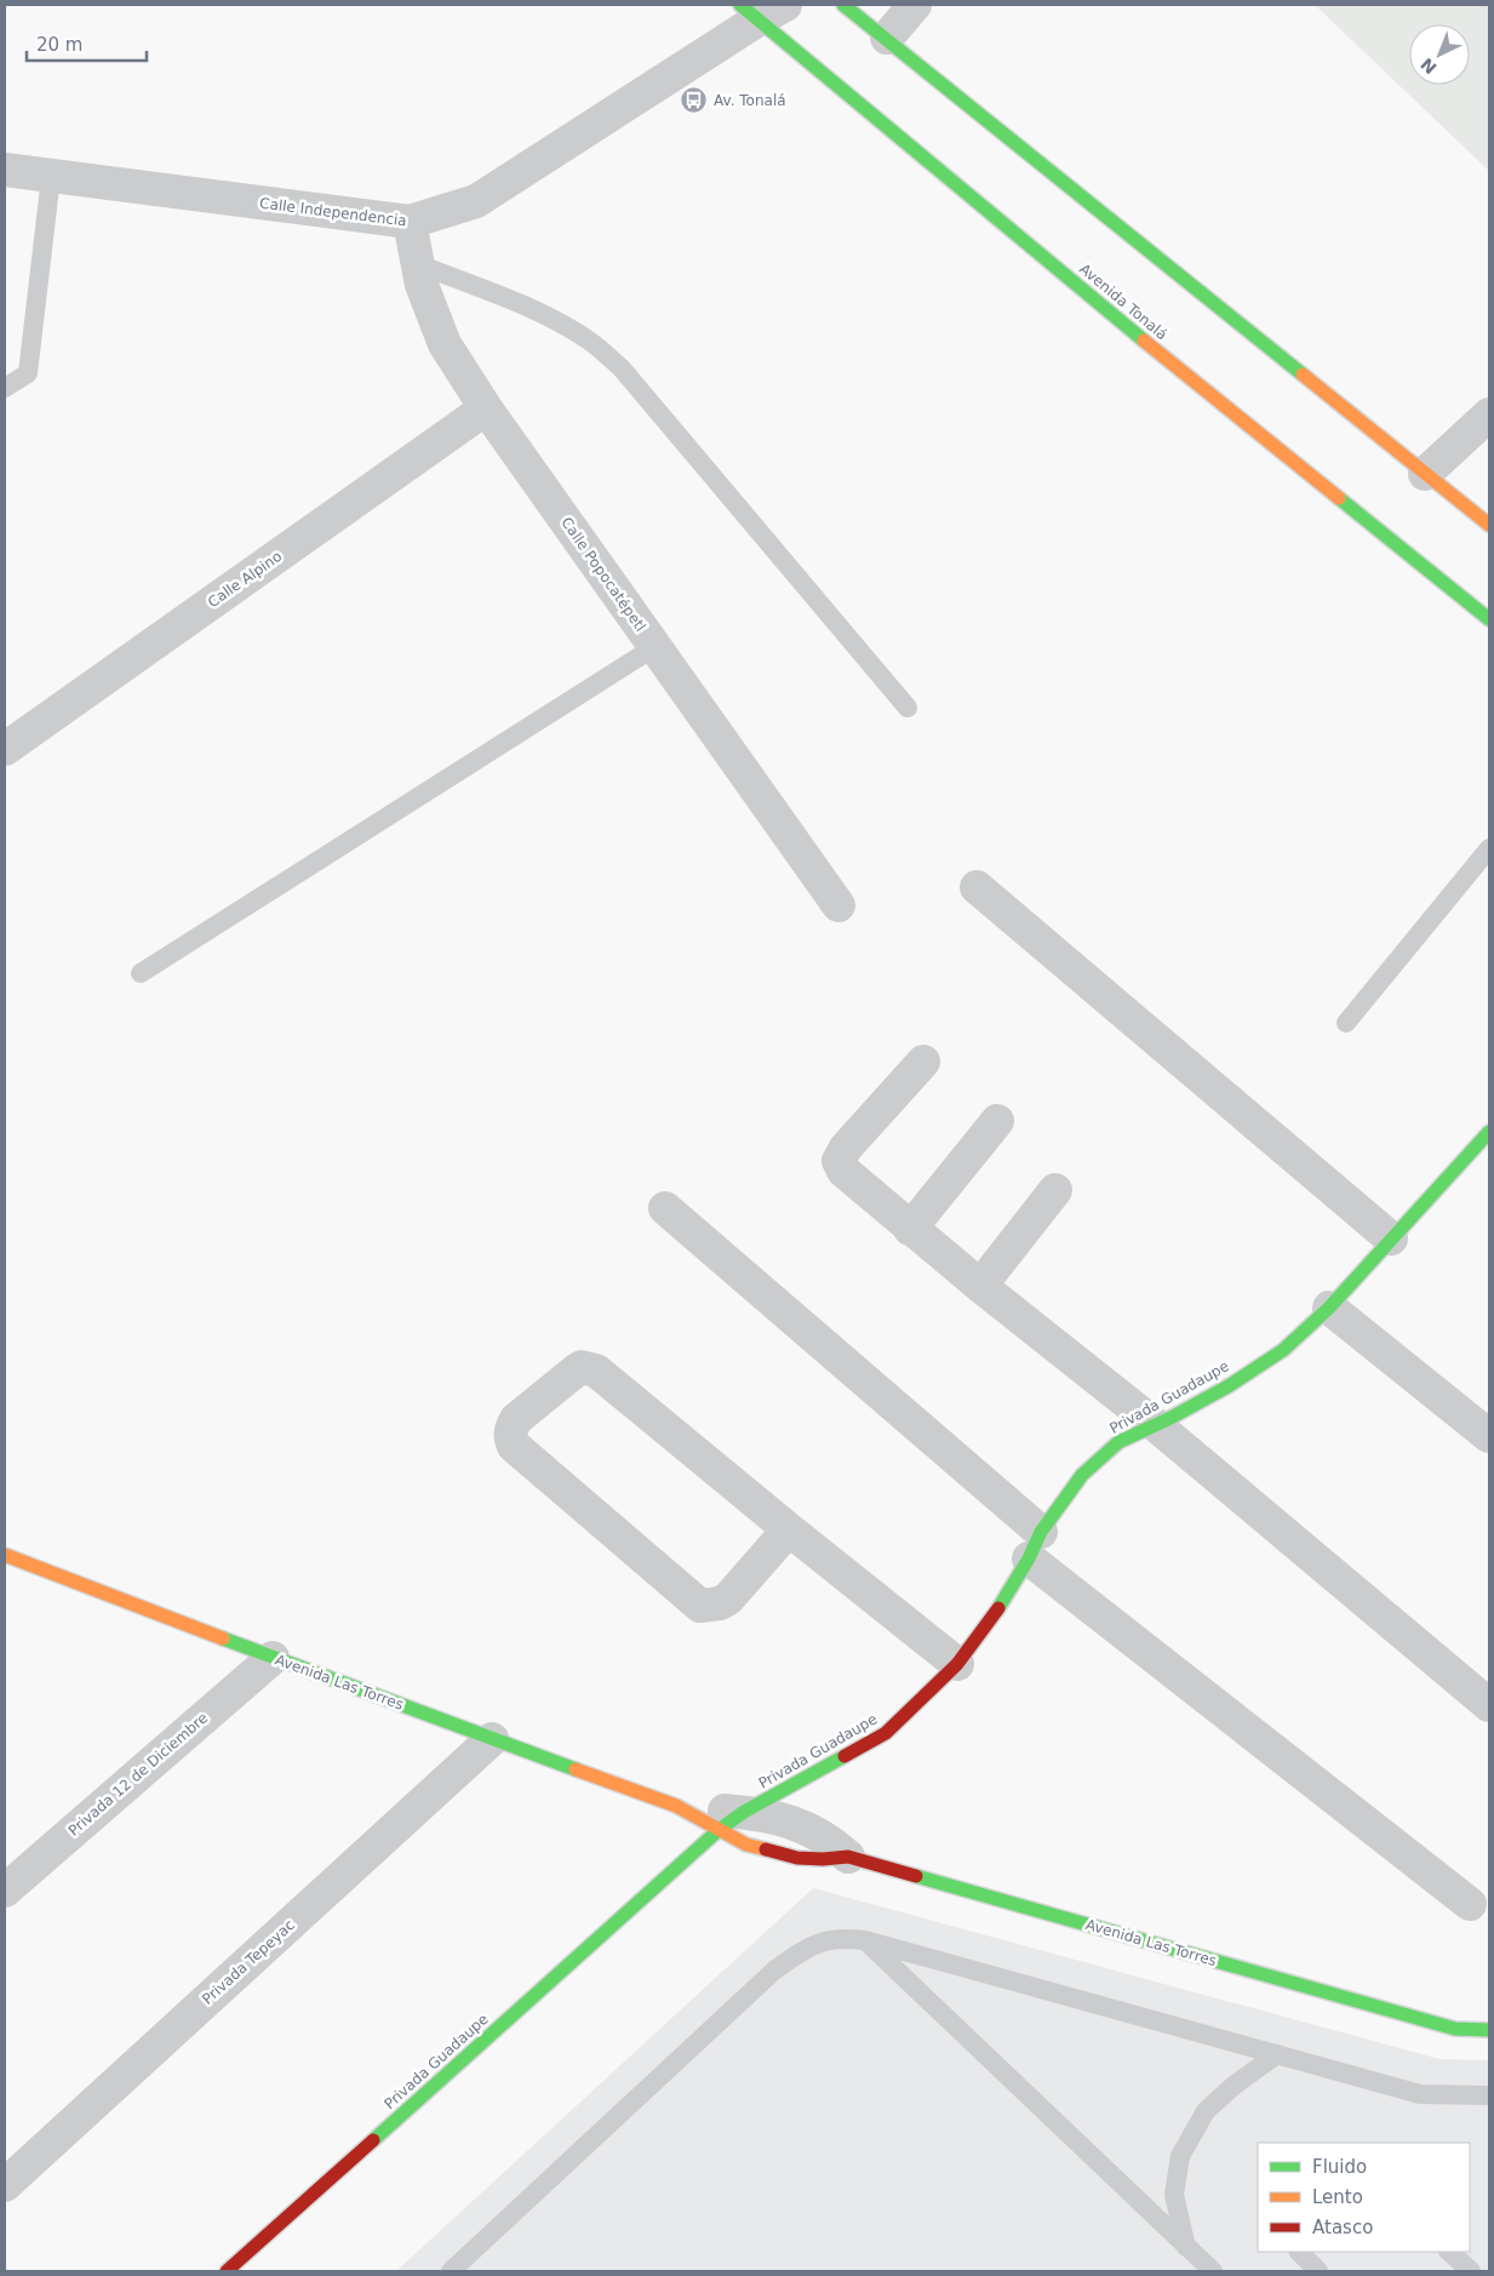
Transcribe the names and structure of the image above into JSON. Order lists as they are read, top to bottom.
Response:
{
  "streets": {
    "street": [
      "Calle Independencia",
      "Avenida Tonalá",
      "Calle Popocatépetl",
      "Calle Alpino",
      "Privada Guadaupe",
      "Avenida Las Torres",
      "Privada 12 de Diciembre",
      "Privada Tepeyac"
    ]
  },
  "crossings": [
    ["Calle Independencia", "Avenida Tonalá"],
    ["Calle Independencia", "Calle Popocatépetl"],
    ["Calle Popocatépetl", "Calle Alpino"],
    ["Privada Guadaupe", "Avenida Las Torres"],
    ["Avenida Las Torres", "Privada 12 de Diciembre"],
    ["Avenida Las Torres", "Privada Tepeyac"]
  ],
  "places": {
    "bus stop": ["Av. Tonalá"]
  },
  "legend": ["Fluido", "Lento", "Atasco"],
  "scale_bar": "20 m",
  "north": "bottom left"
}
